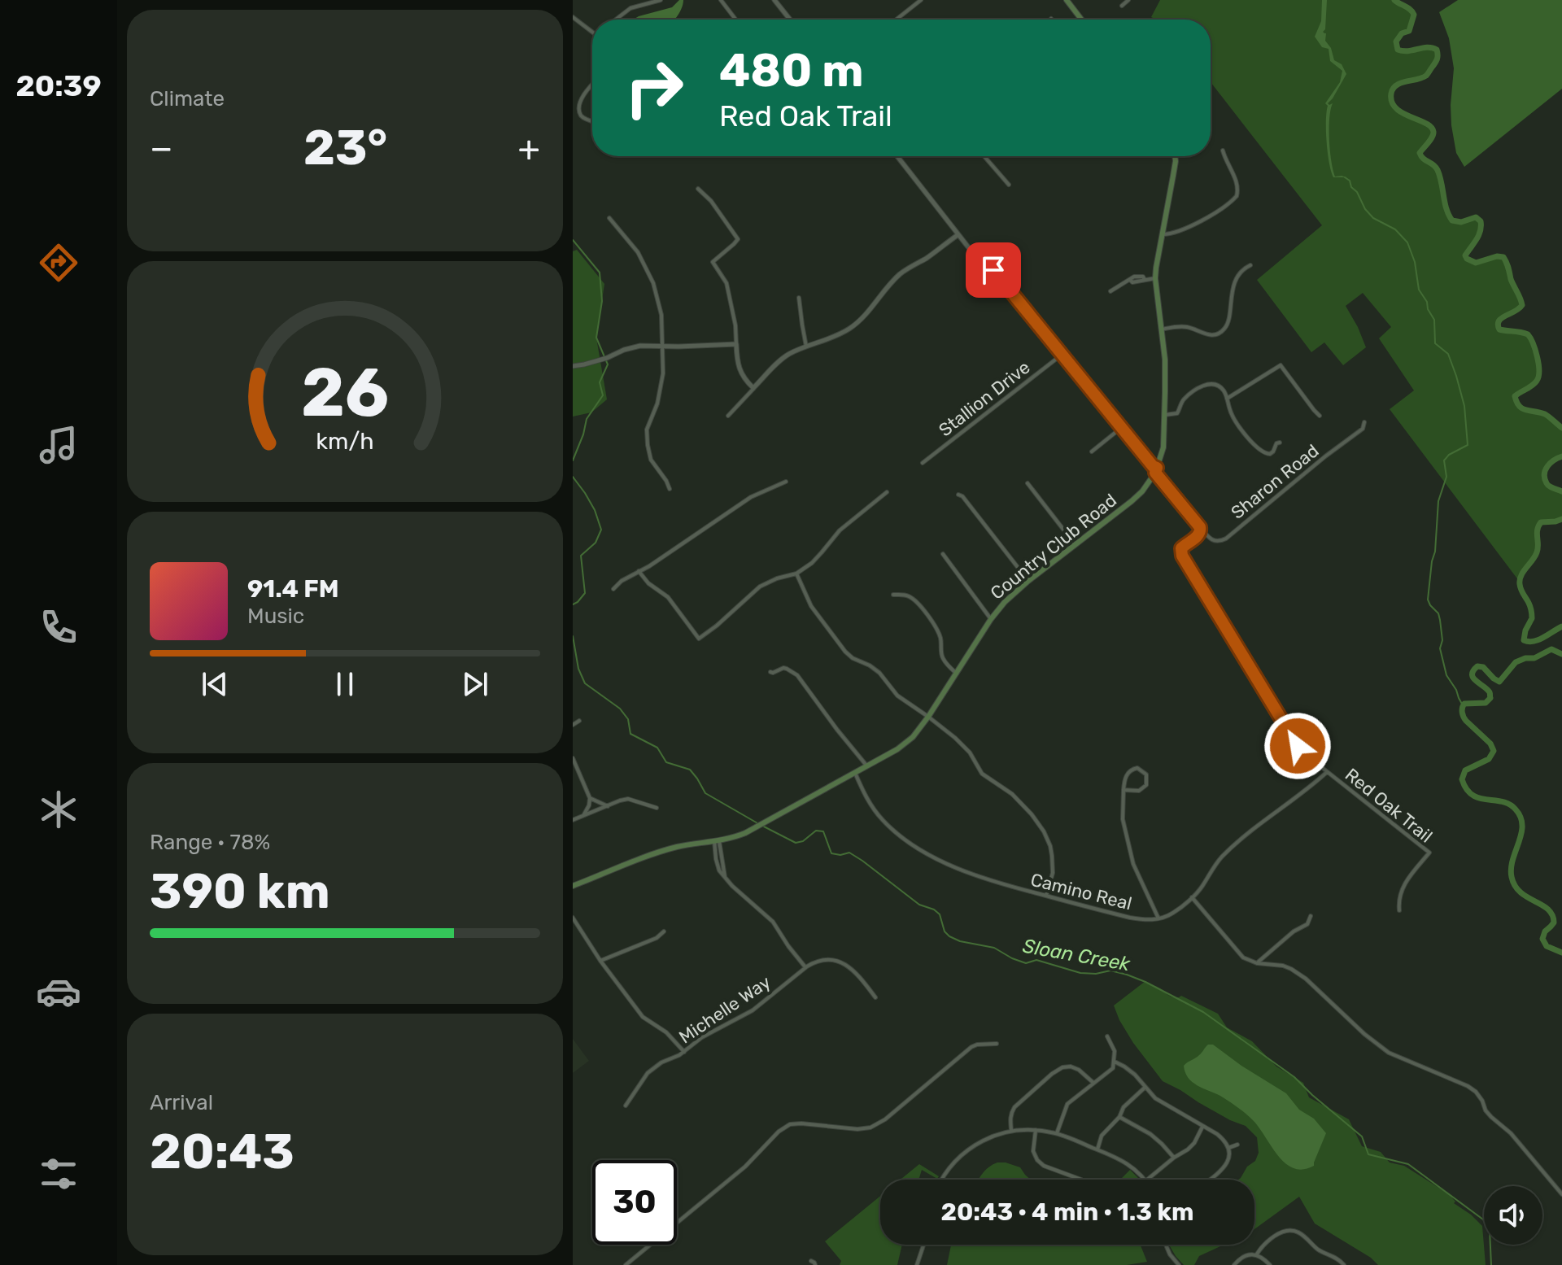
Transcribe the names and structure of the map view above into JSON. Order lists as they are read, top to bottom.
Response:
{
  "streets": {
    "main road": ["Country Club Road"],
    "street": [
      "Stallion Drive",
      "Sharon Road",
      "Red Oak Trail",
      "Camino Real",
      "Michelle Way"
    ]
  },
  "crossings": [
    ["Sharon Road", "Red Oak Trail"],
    ["Country Club Road", "Camino Real"]
  ],
  "water": ["Sloan Creek"],
  "page": {
    "tabs": "20:39",
    "tile": [
      "Climate",
      ["Range · 78%", "390 km"],
      ["Arrival", "20:43"]
    ],
    "turn": ["480 m", "Red Oak Trail"],
    "heat": ["−", "23°", "+"],
    "song": ["91.4 FM", "Music"],
    "limit": "30",
    "trip": "20:43 · 4 min · 1.3 km",
    "gauge": ["26", "km/h"]
  }
}
